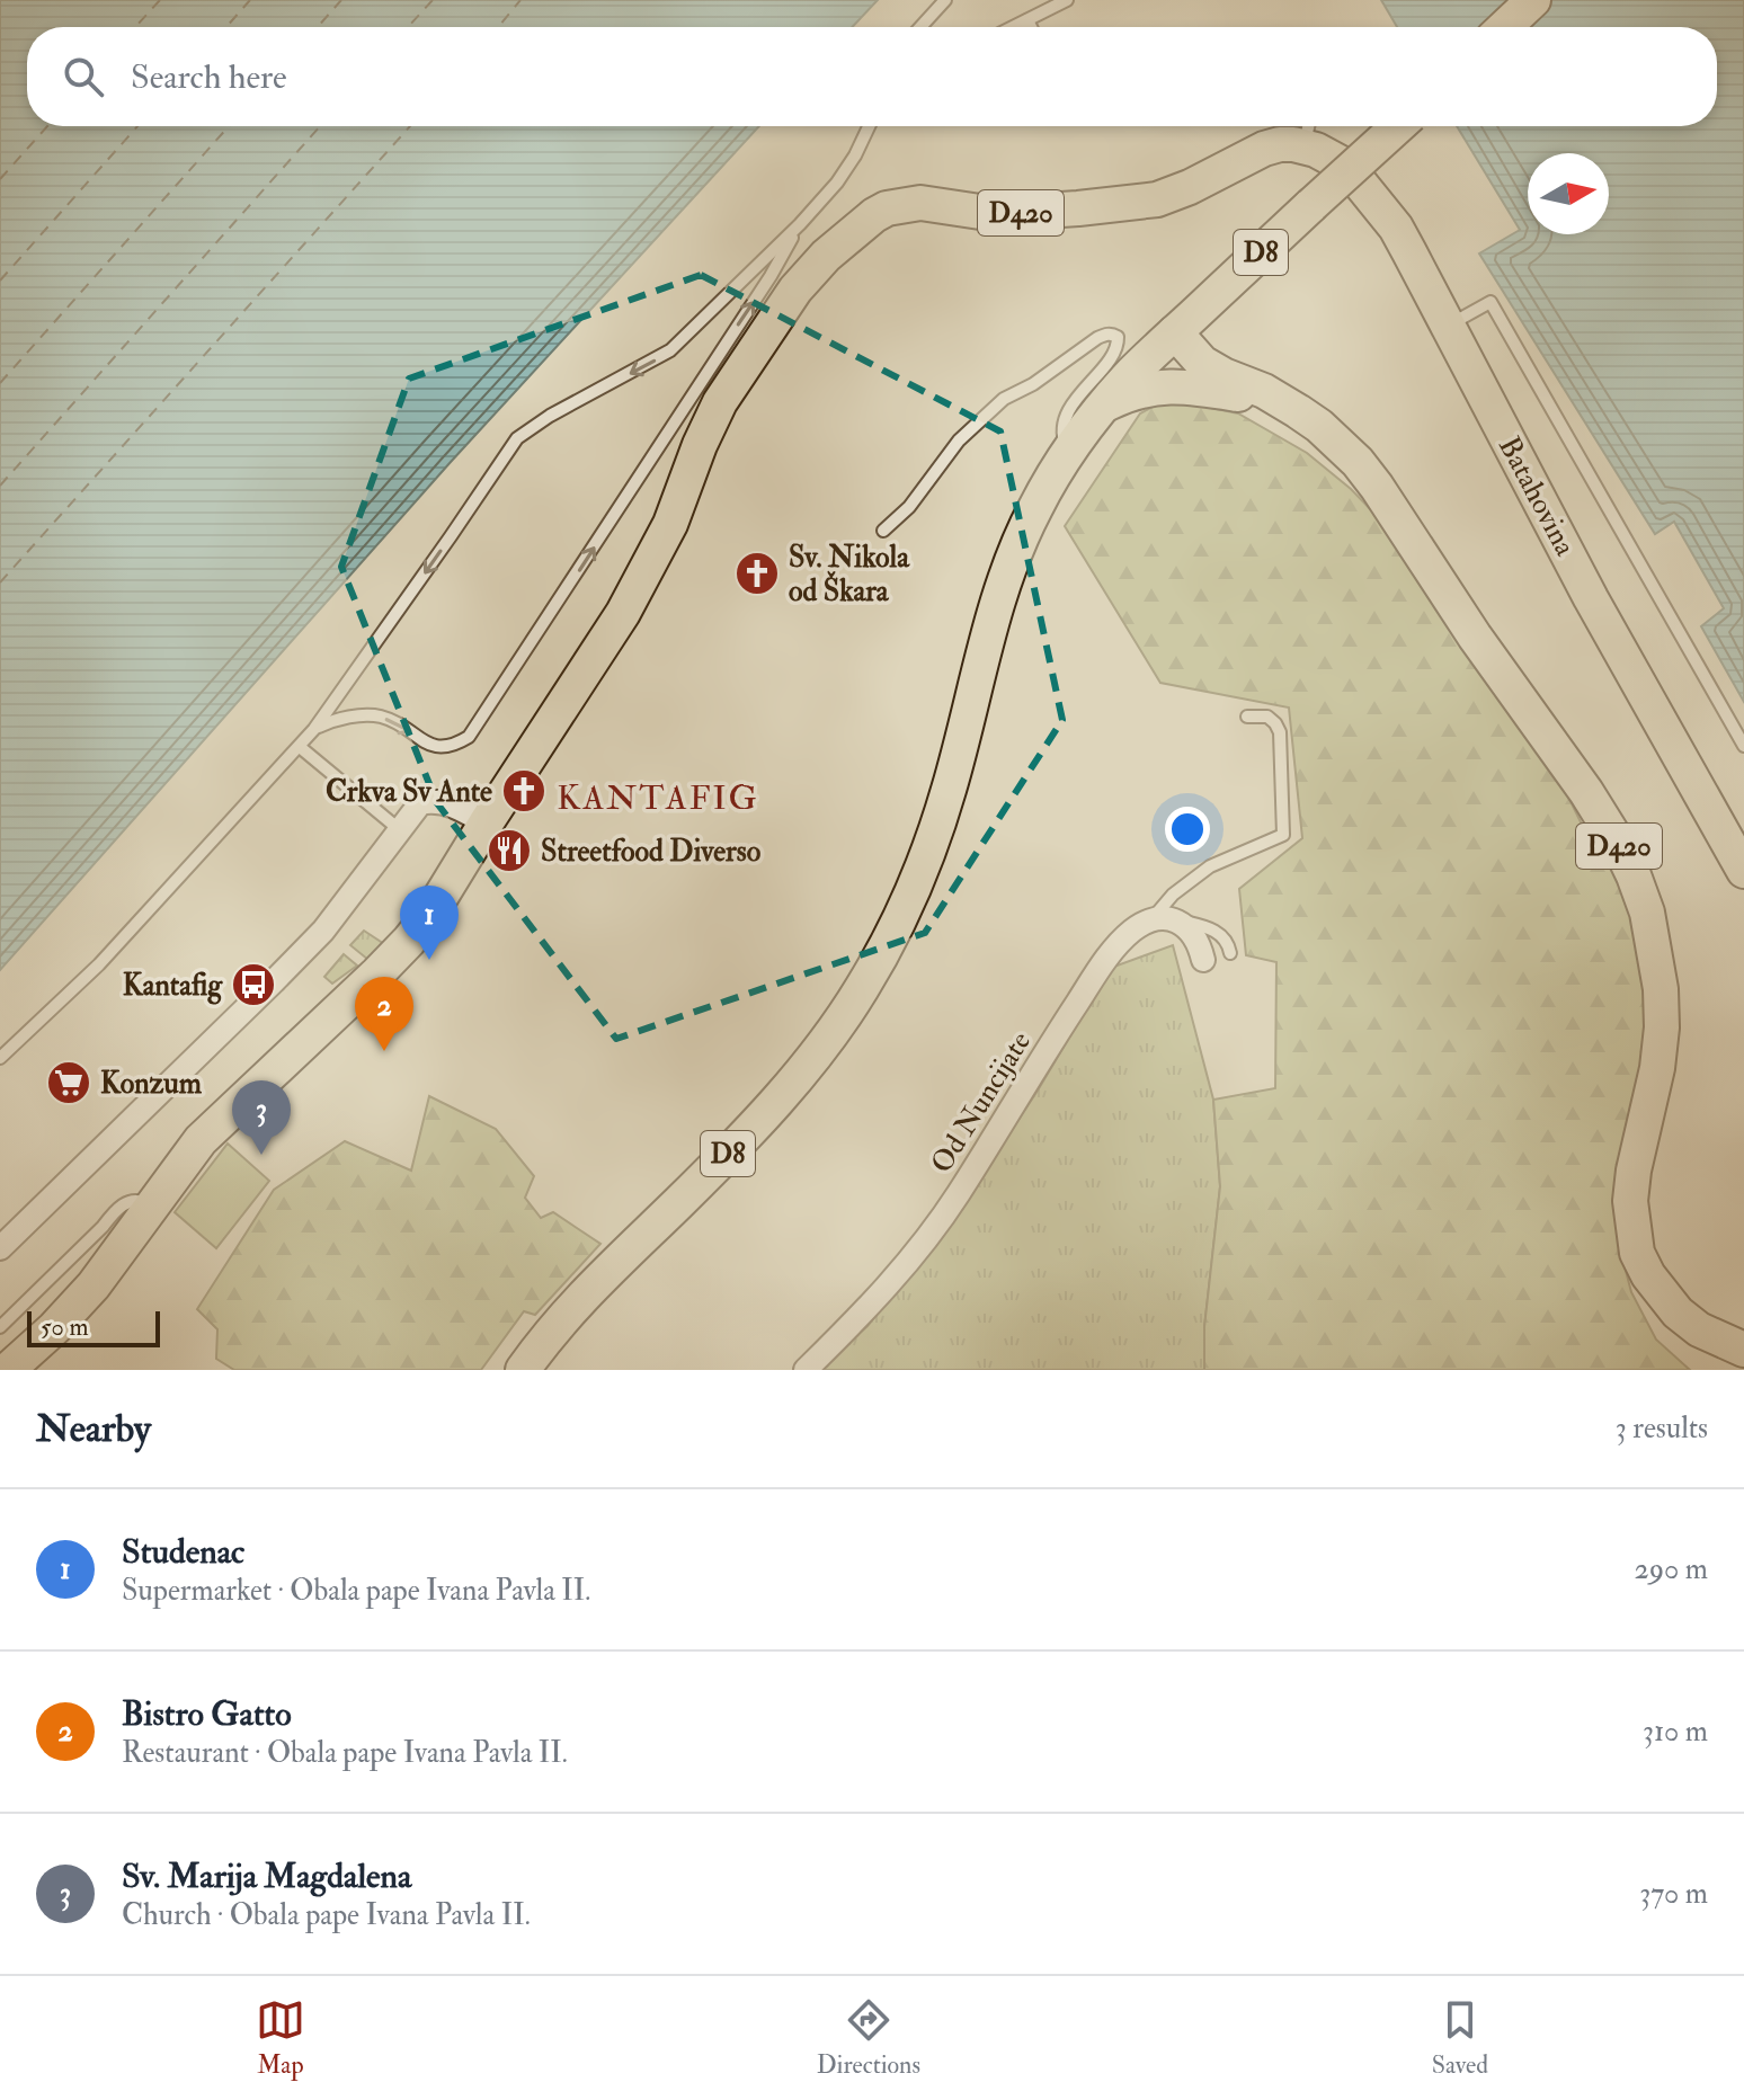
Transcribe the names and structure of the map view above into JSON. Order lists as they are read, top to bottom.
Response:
{
  "streets": {
    "main road": ["D420", "D8", "Batahovina"],
    "street": ["Od Nuncijate"]
  },
  "crossings": [
    ["D420", "D8"],
    ["D420", "Batahovina"]
  ],
  "districts": ["KANTAFIG"],
  "places": {
    "church": ["Sv. Nikola od Škara", "Crkva Sv Ante"],
    "restaurant": ["Streetfood Diverso"],
    "bus stop": ["Kantafig"],
    "supermarket": ["Konzum"]
  },
  "scale_bar": "50 m",
  "north": "right",
  "page": {
    "search": "Search here",
    "pins": ["1", "2", "3"],
    "scale": "50 m",
    "heading": ["Nearby", "3 results"],
    "list": [
      {
        "mark": "1",
        "name": "Studenac",
        "note": "Supermarket · Obala pape Ivana Pavla II.",
        "value": "290 m"
      },
      {
        "mark": "2",
        "name": "Bistro Gatto",
        "note": "Restaurant · Obala pape Ivana Pavla II.",
        "value": "310 m"
      },
      {
        "mark": "3",
        "name": "Sv. Marija Magdalena",
        "note": "Church · Obala pape Ivana Pavla II.",
        "value": "370 m"
      }
    ],
    "nav": ["Map", "Directions", "Saved"]
  }
}
